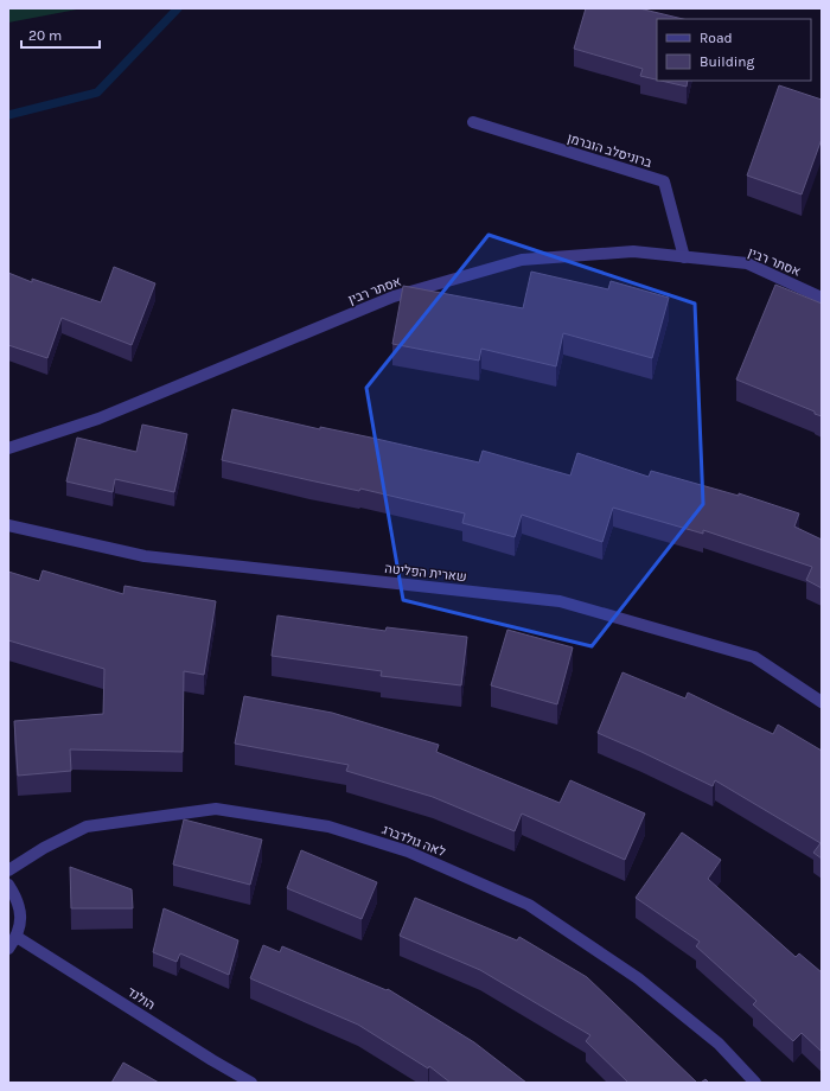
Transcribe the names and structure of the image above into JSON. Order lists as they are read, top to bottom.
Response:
{
  "streets": {
    "street": [
      "ברוניסלב הוברמן",
      "אסתר רבין",
      "שארית הפליטה",
      "לאה גולדברג",
      "הולנד"
    ]
  },
  "crossings": [
    ["ברוניסלב הוברמן", "אסתר רבין"]
  ],
  "legend": ["Road", "Building"],
  "scale_bar": "20 m"
}
